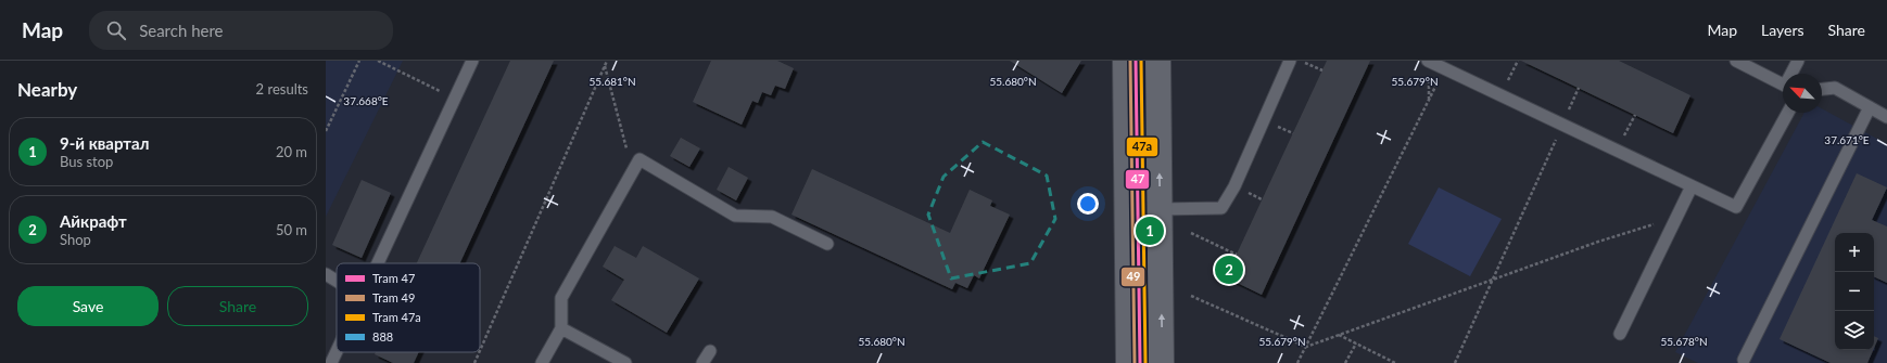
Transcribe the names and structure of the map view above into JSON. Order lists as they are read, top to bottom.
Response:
{
  "lines": [
    "tram line 47",
    "tram line 49",
    "tram line 47а",
    "transit line 888"
  ],
  "legend": [
    "Tram 47",
    "Tram 49",
    "Tram 47а",
    "888"
  ],
  "north": "top left",
  "page": {
    "header": "Map",
    "search": "Search here",
    "nav": ["Map", "Layers", "Share"],
    "heading": ["Nearby", "2 results"],
    "list": [
      {
        "mark": "1",
        "name": "9-й квартал",
        "note": "Bus stop",
        "value": "20 m"
      },
      {
        "mark": "2",
        "name": "Айкрафт",
        "note": "Shop",
        "value": "50 m"
      }
    ],
    "pins": ["1", "2"],
    "map_buttons": ["+", "−"],
    "buttons": ["Save", "Share"]
  },
  "coordinates": [
    "55.681°N",
    "55.680°N",
    "55.679°N",
    "37.668°E",
    "37.671°E",
    "55.678°N"
  ]
}
